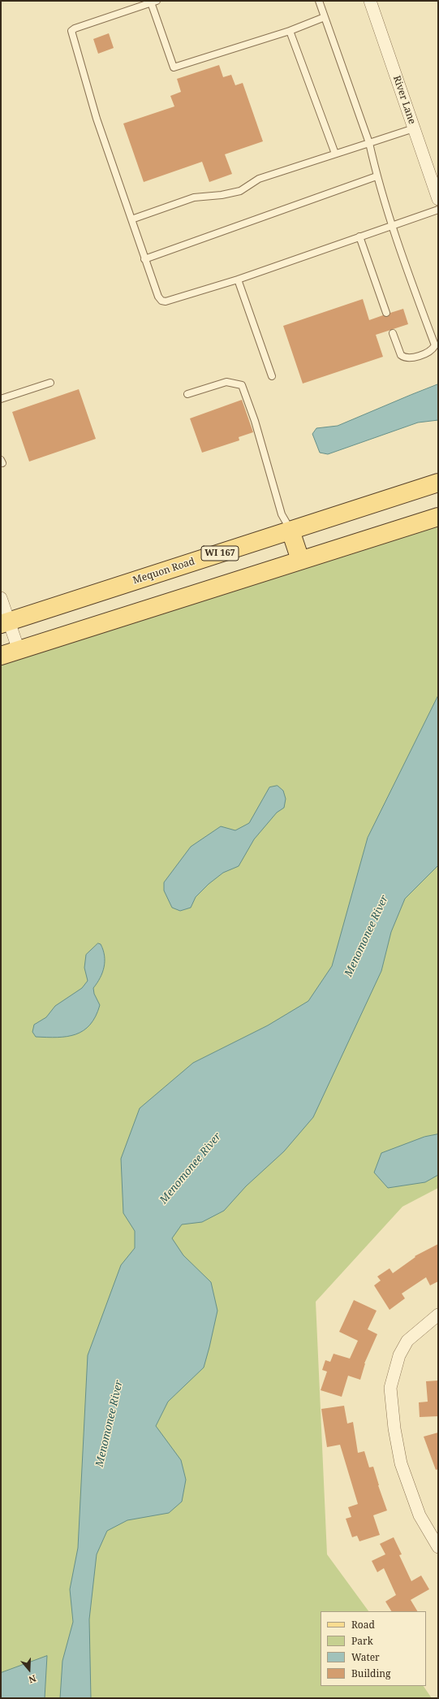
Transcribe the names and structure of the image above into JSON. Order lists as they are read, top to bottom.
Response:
{
  "streets": {
    "main road": ["WI 167", "Mequon Road"],
    "street": ["River Lane"]
  },
  "water": ["Menomonee River"],
  "legend": [
    "Road",
    "Park",
    "Water",
    "Building"
  ],
  "north": "bottom"
}
